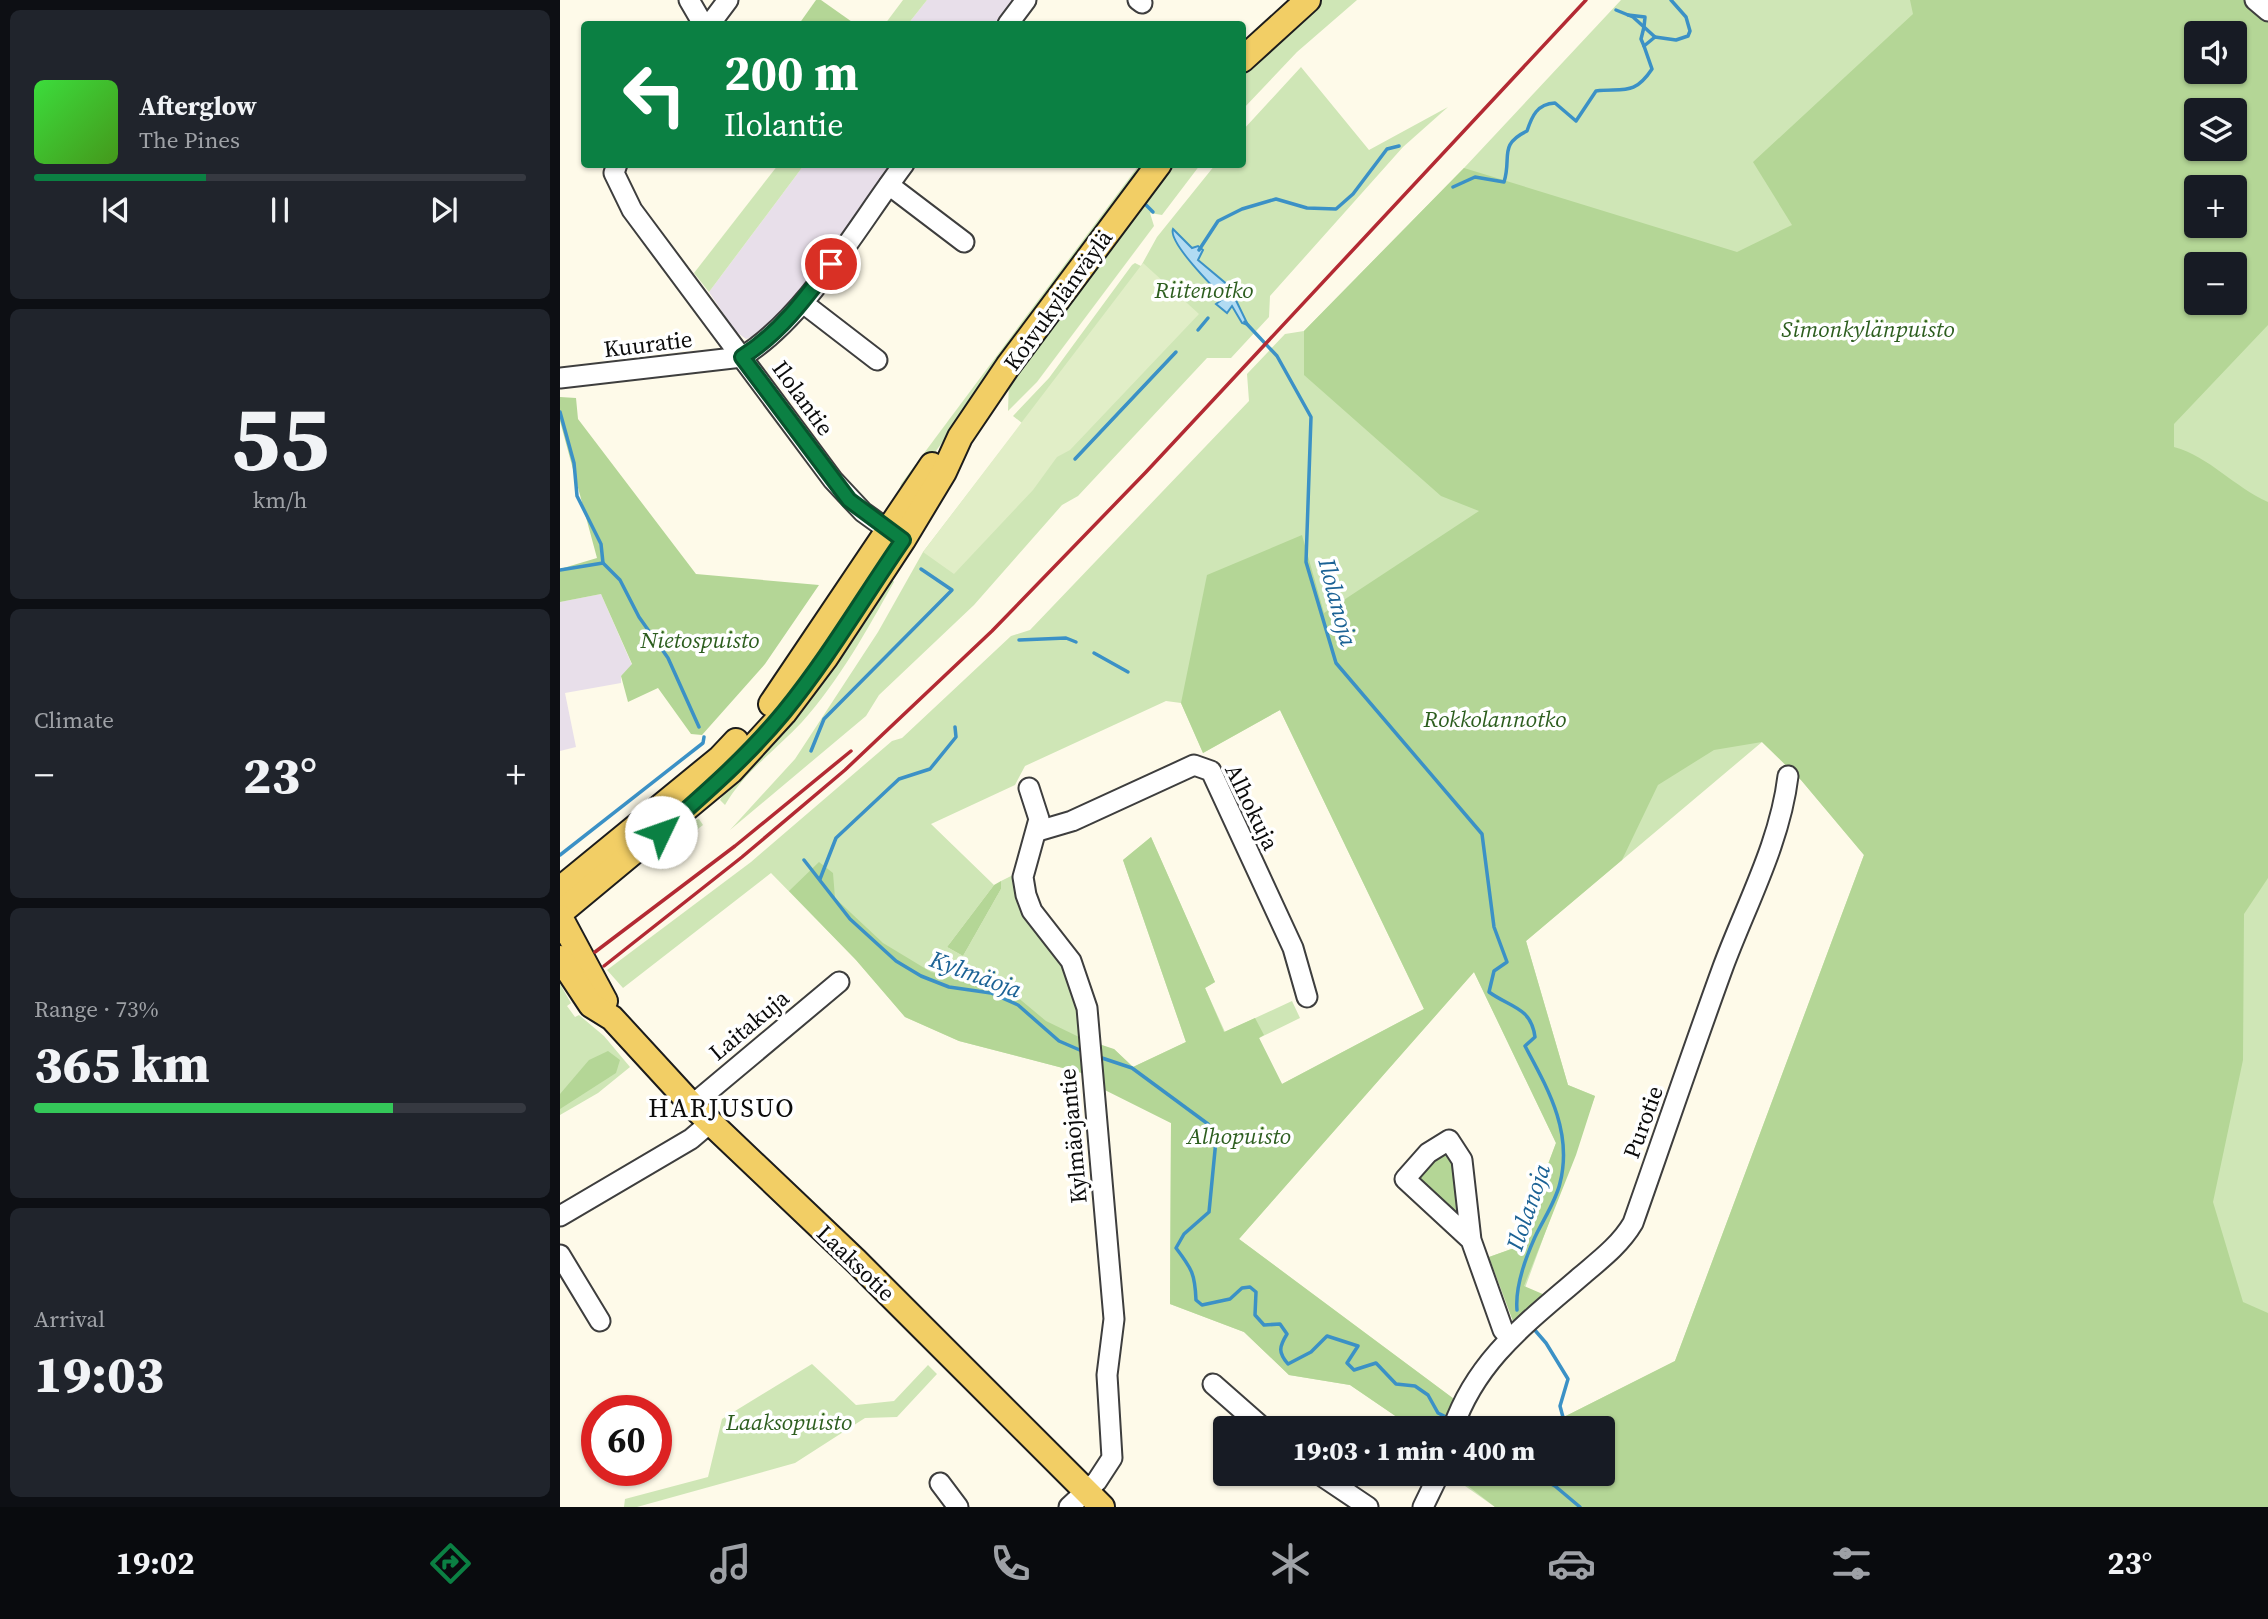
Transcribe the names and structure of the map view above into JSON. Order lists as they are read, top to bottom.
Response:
{
  "streets": {
    "main road": ["Koivukylänväylä", "Laaksotie"],
    "street": [
      "Kuuratie",
      "Ilolantie",
      "Alhokuja",
      "Laitakuja",
      "Purotie",
      "Kylmäojantie"
    ]
  },
  "crossings": [
    ["Koivukylänväylä", "Ilolantie"],
    ["Koivukylänväylä", "Laaksotie"],
    ["Kuuratie", "Ilolantie"],
    ["Alhokuja", "Kylmäojantie"],
    ["Laitakuja", "Laaksotie"],
    ["Kylmäojantie", "Laaksotie"]
  ],
  "districts": ["HARJUSUO"],
  "water": ["Ilolanoja", "Kylmäoja"],
  "parks": [
    "Riitenotko",
    "Simonkylänpuisto",
    "Nietospuisto",
    "Rokkolannotko",
    "Alhopuisto",
    "Laaksopuisto"
  ],
  "page": {
    "map_buttons": ["+", "−"],
    "turn": ["200 m", "Ilolantie"],
    "song": ["Afterglow", "The Pines"],
    "tile": [
      ["55", "km/h"],
      "Climate",
      ["Range · 73%", "365 km"],
      ["Arrival", "19:03"]
    ],
    "heat": ["−", "23°", "+"],
    "limit": "60",
    "trip": "19:03 · 1 min · 400 m",
    "tabs": ["19:02", "23°"]
  }
}
